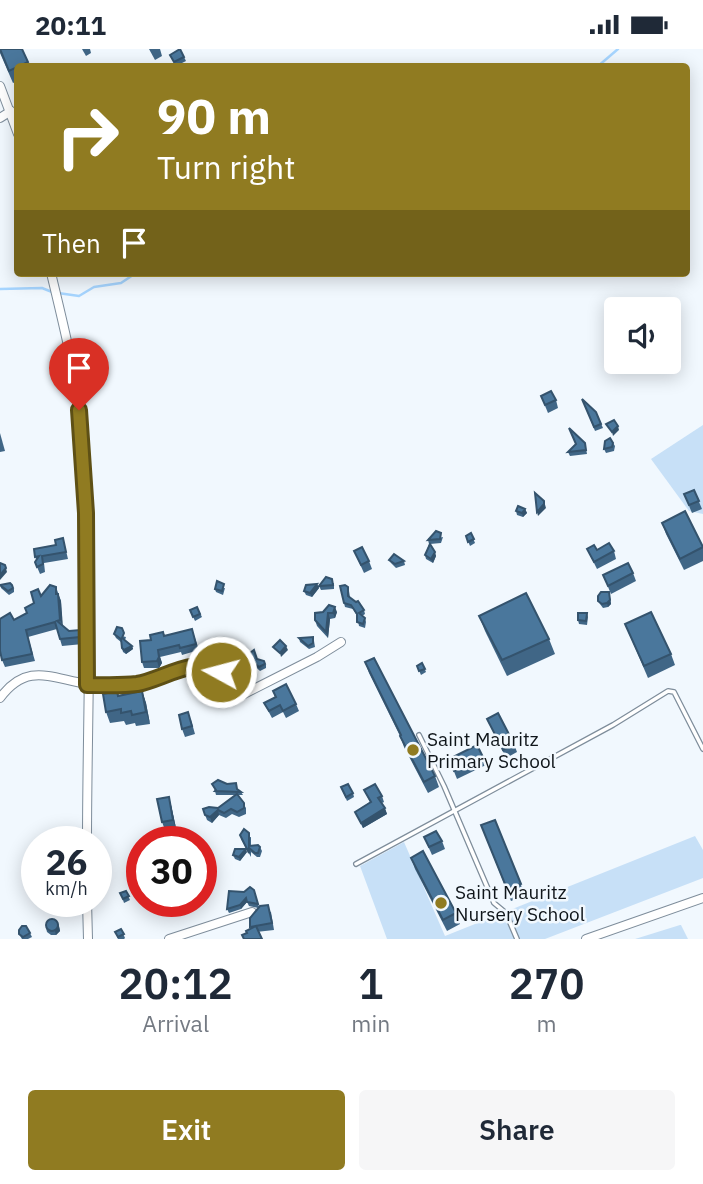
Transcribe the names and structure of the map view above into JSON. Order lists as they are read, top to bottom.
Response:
{
  "places": ["Saint Mauritz Primary School", "Saint Mauritz Nursery School"],
  "page": {
    "status": "20:11",
    "turn": ["90 m", "Turn right"],
    "then": "Then",
    "speed": "26 km/h",
    "limit": "30",
    "eta": [
      "20:12",
      "Arrival",
      "1",
      "min",
      "270",
      "m"
    ],
    "buttons": ["Exit", "Share"]
  }
}
